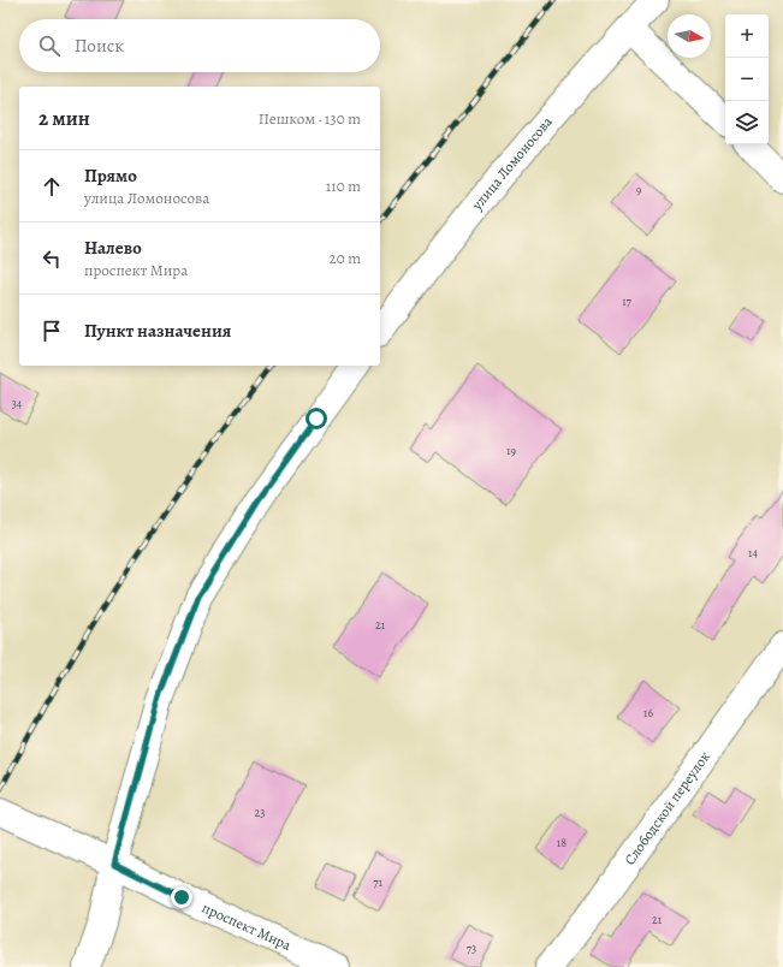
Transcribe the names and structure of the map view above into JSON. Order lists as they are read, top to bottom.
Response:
{
  "streets": {
    "street": ["улица Ломоносова", "Слободской переулок", "проспект Мира"]
  },
  "house_numbers": [
    "9",
    "17",
    "34",
    "19",
    "14",
    "21",
    "16",
    "23",
    "18",
    "71",
    "21",
    "73"
  ],
  "north": "right",
  "page": {
    "map_buttons": ["+", "−"],
    "search": "Поиск",
    "heading": ["2 мин", "Пешком · 130 m"],
    "list": [
      ["Прямо", "улица Ломоносова", "110 m"],
      ["Налево", "проспект Мира", "20 m"],
      "Пункт назначения"
    ]
  }
}
